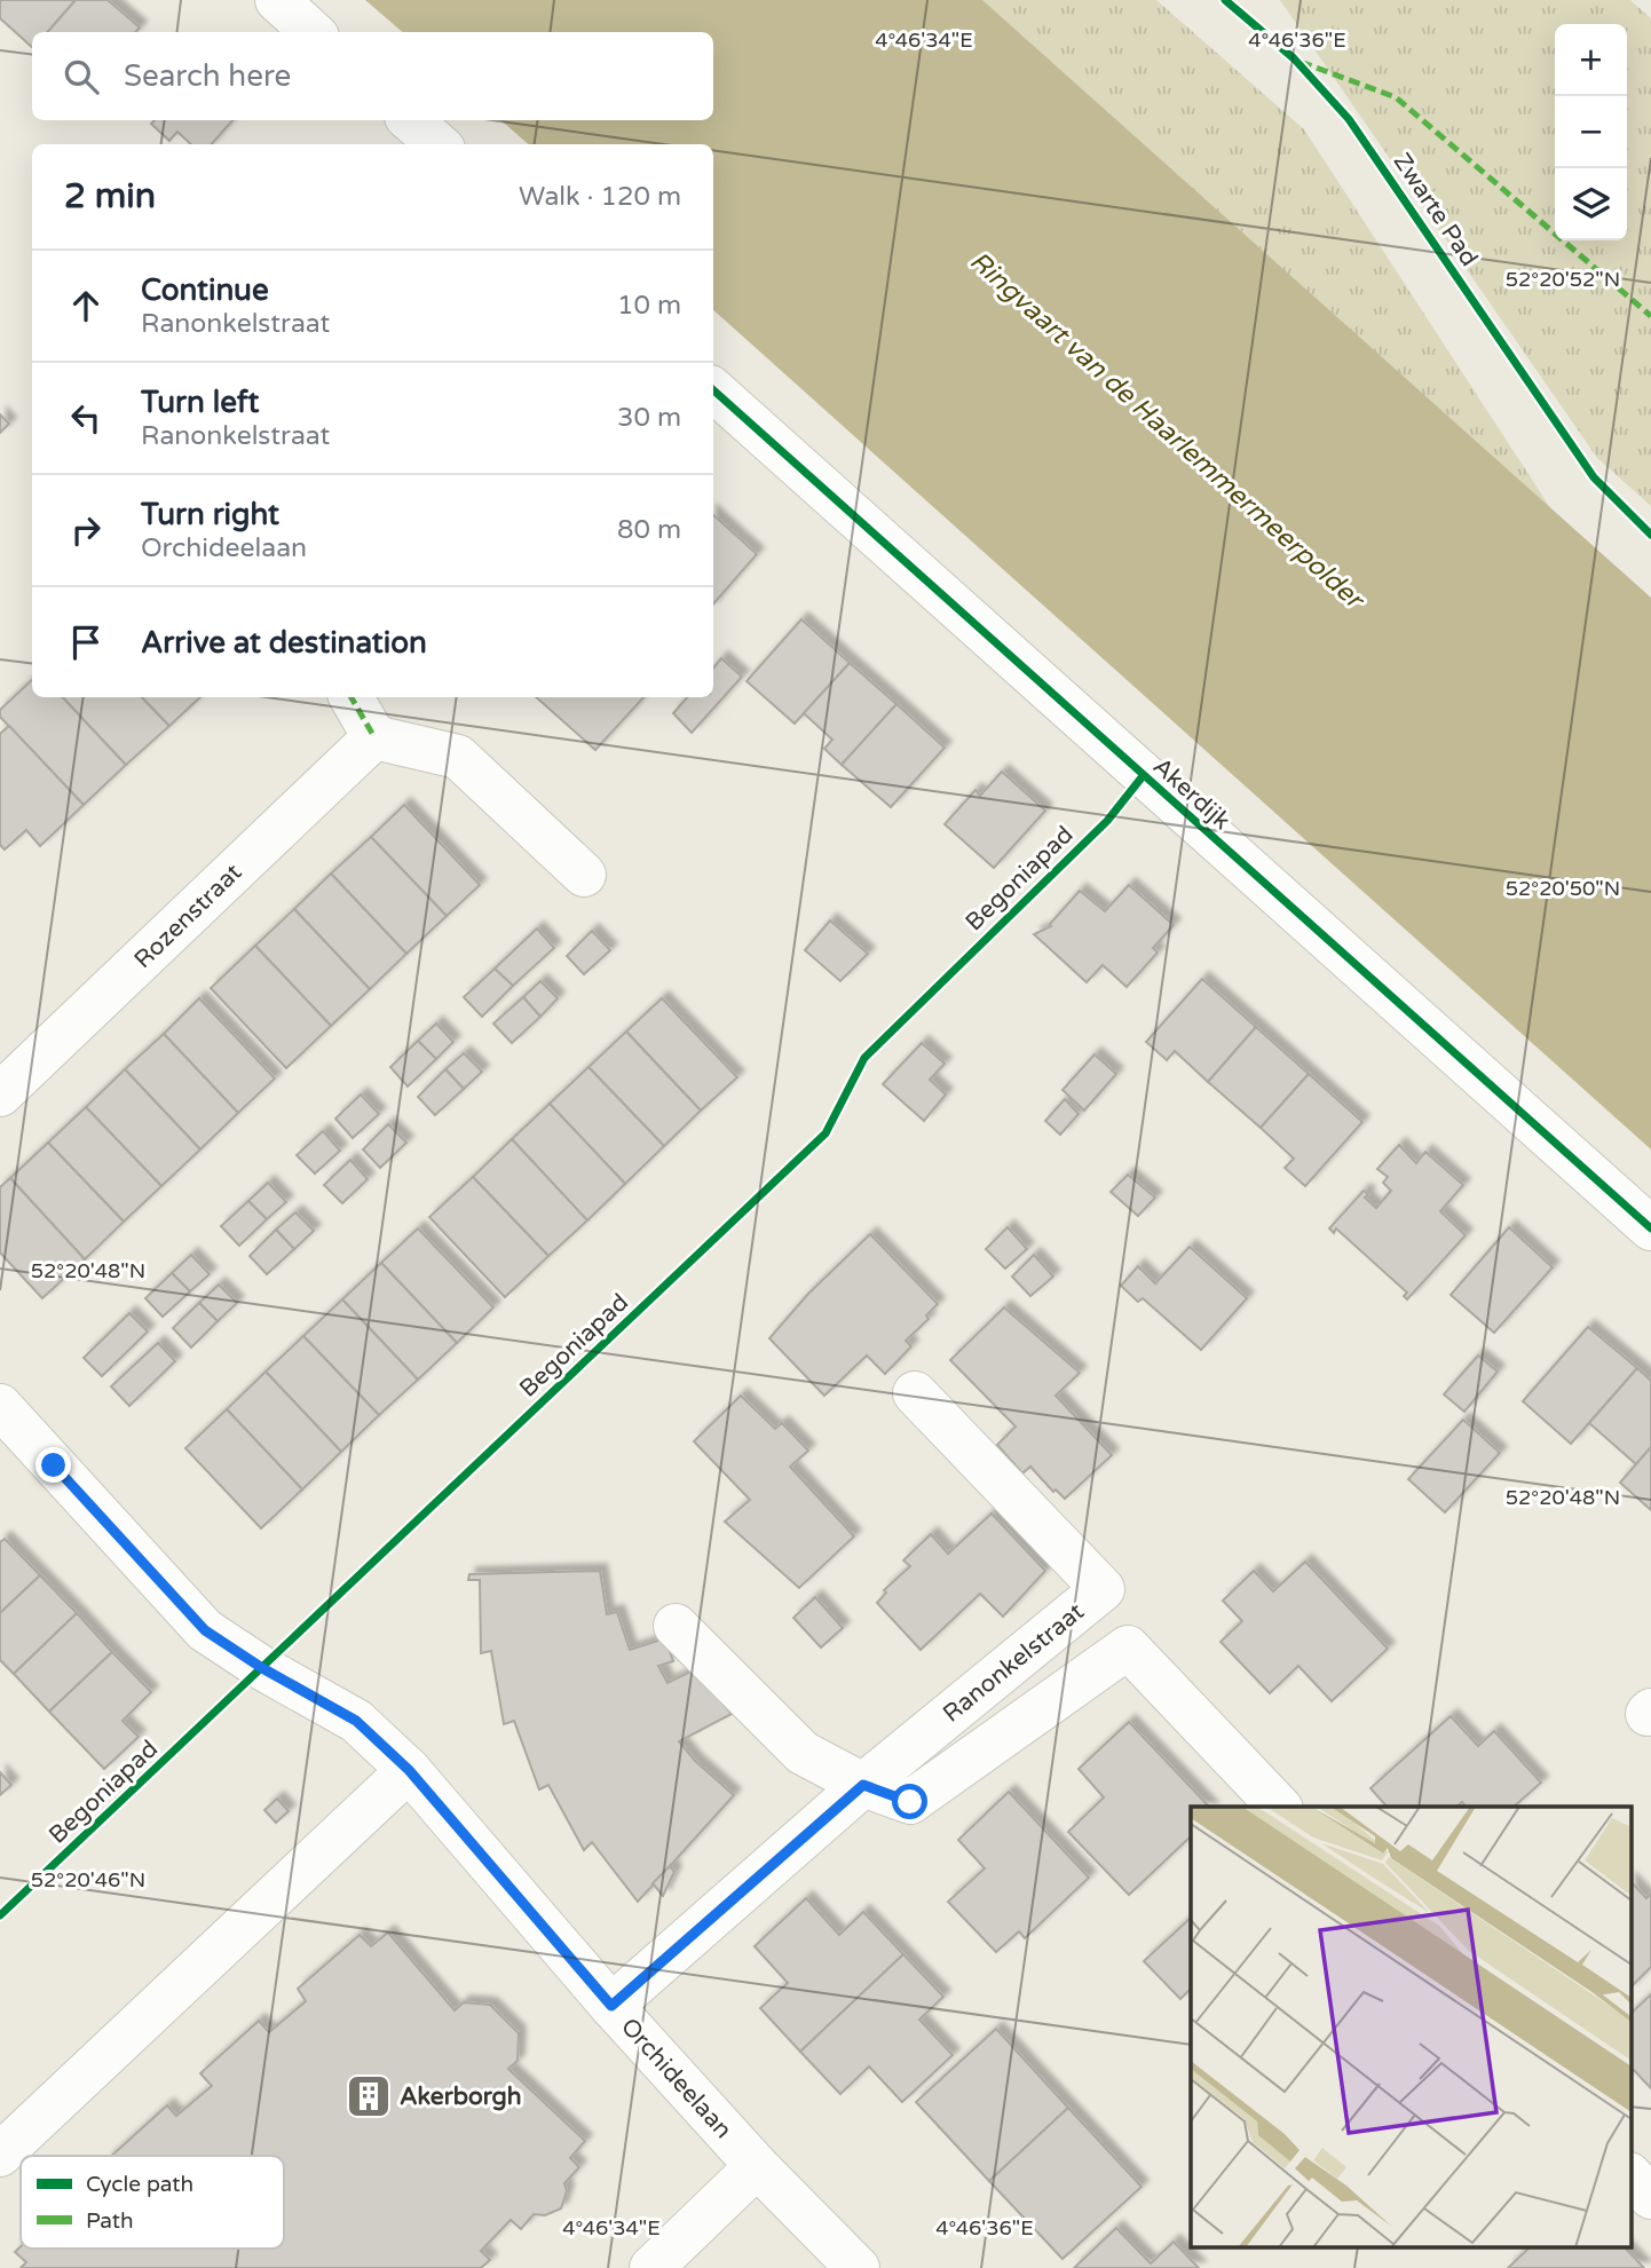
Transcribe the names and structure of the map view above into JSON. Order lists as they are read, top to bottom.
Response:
{
  "streets": {
    "street": [
      "Akerdijk",
      "Rozenstraat",
      "Ranonkelstraat",
      "Orchideelaan"
    ],
    "cycle path": ["Zwarte Pad", "Begoniapad"]
  },
  "crossings": [
    ["Ranonkelstraat", "Orchideelaan"]
  ],
  "water": ["Ringvaart van de Haarlemmermeerpolder"],
  "places": {
    "building": ["Akerborgh"]
  },
  "legend": ["Cycle path", "Path"],
  "page": {
    "map_buttons": ["+", "−"],
    "search": "Search here",
    "heading": ["2 min", "Walk · 120 m"],
    "list": [
      ["Continue", "Ranonkelstraat", "10 m"],
      ["Turn left", "Ranonkelstraat", "30 m"],
      ["Turn right", "Orchideelaan", "80 m"],
      "Arrive at destination"
    ]
  },
  "coordinates": [
    "4°46'34\"E",
    "4°46'36\"E",
    "52°20'52\"N",
    "52°20'50\"N",
    "52°20'48\"N",
    "52°20'46\"N"
  ]
}
